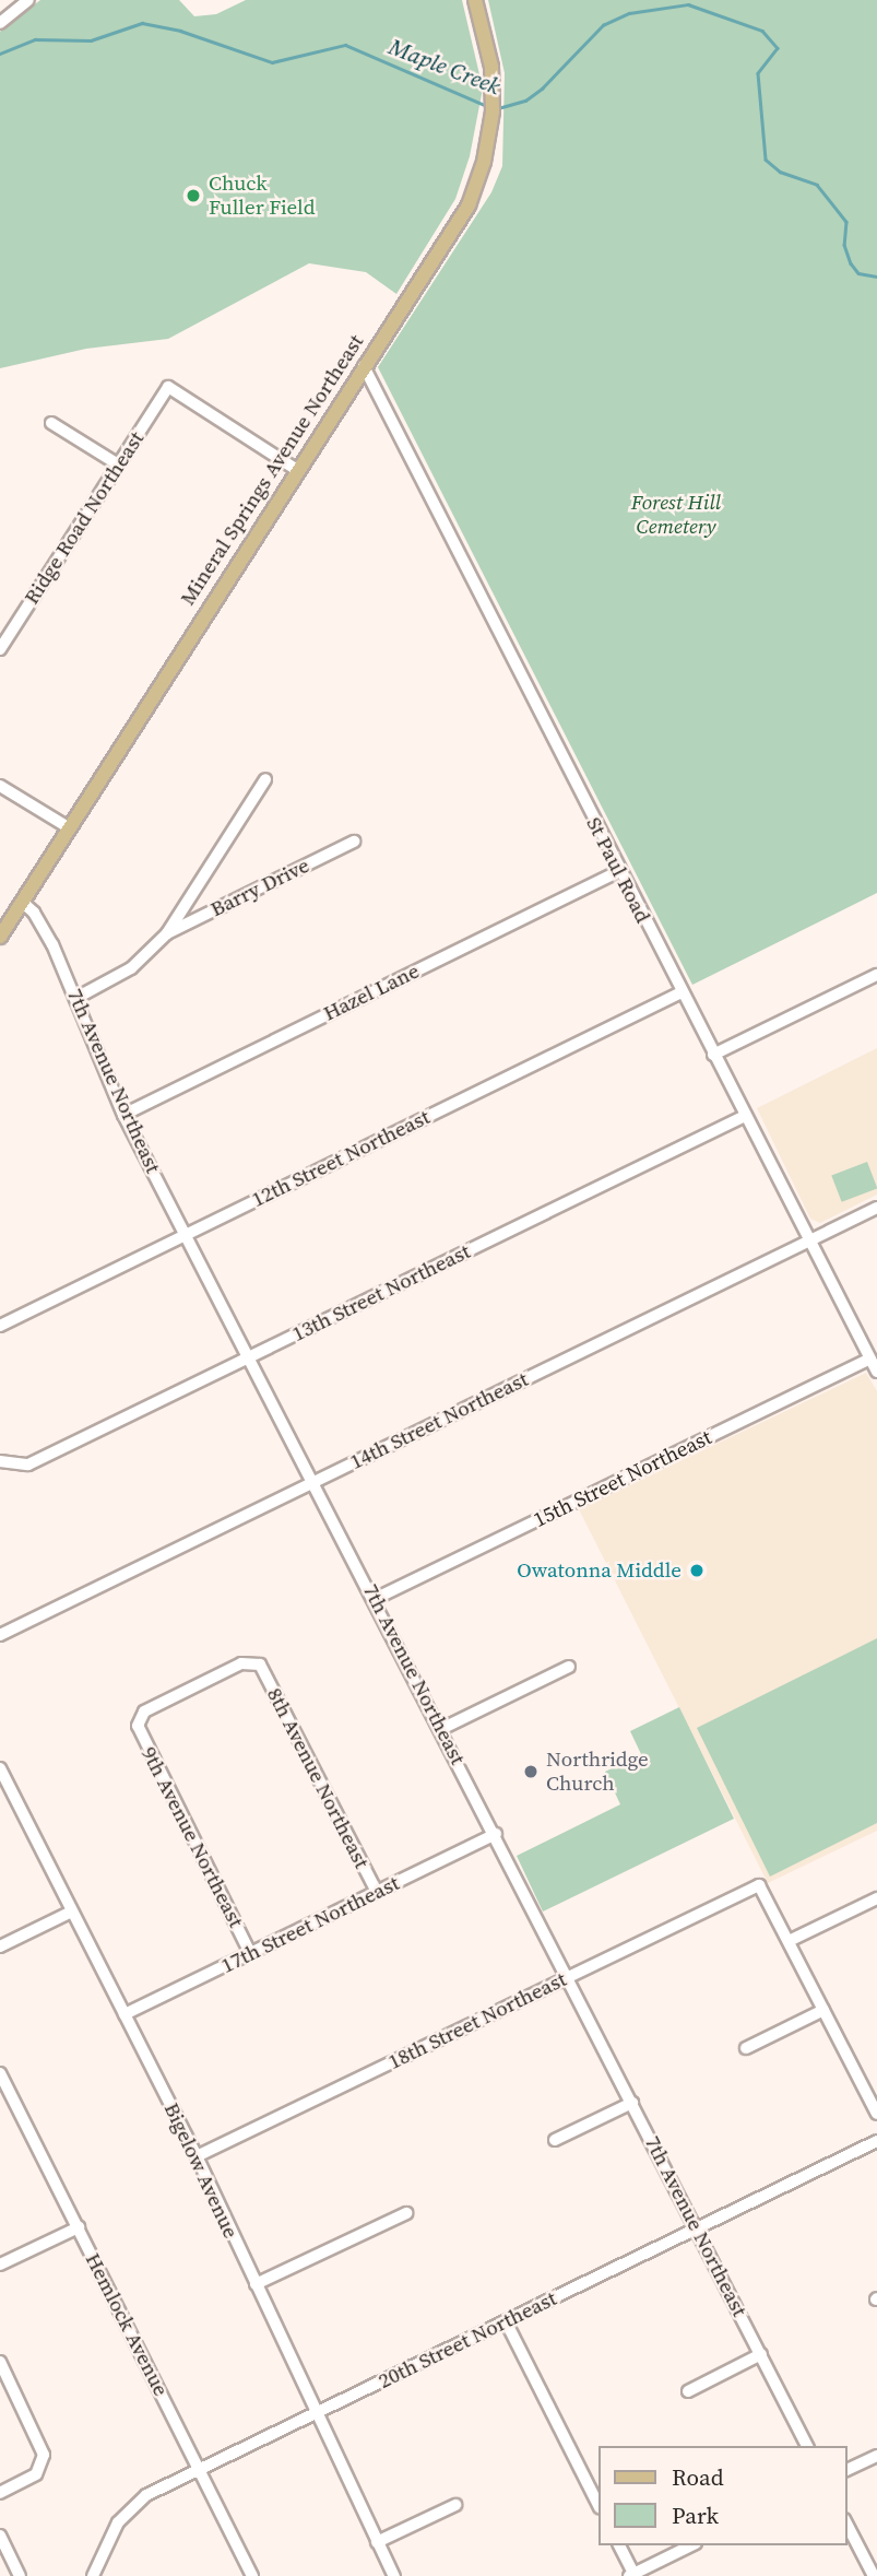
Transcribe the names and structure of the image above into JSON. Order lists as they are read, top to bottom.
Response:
{
  "streets": {
    "main road": ["Mineral Springs Avenue Northeast"],
    "street": [
      "Ridge Road Northeast",
      "St Paul Road",
      "Barry Drive",
      "Hazel Lane",
      "7th Avenue Northeast",
      "12th Street Northeast",
      "13th Street Northeast",
      "14th Street Northeast",
      "15th Street Northeast",
      "8th Avenue Northeast",
      "9th Avenue Northeast",
      "17th Street Northeast",
      "18th Street Northeast",
      "Bigelow Avenue",
      "Hemlock Avenue",
      "20th Street Northeast"
    ]
  },
  "crossings": [
    ["Mineral Springs Avenue Northeast", "Ridge Road Northeast"],
    ["Mineral Springs Avenue Northeast", "St Paul Road"],
    ["Mineral Springs Avenue Northeast", "7th Avenue Northeast"],
    ["St Paul Road", "Hazel Lane"],
    ["St Paul Road", "12th Street Northeast"],
    ["St Paul Road", "13th Street Northeast"],
    ["St Paul Road", "14th Street Northeast"],
    ["St Paul Road", "15th Street Northeast"],
    ["Barry Drive", "7th Avenue Northeast"],
    ["Hazel Lane", "7th Avenue Northeast"],
    ["7th Avenue Northeast", "12th Street Northeast"],
    ["7th Avenue Northeast", "13th Street Northeast"],
    ["7th Avenue Northeast", "14th Street Northeast"],
    ["7th Avenue Northeast", "15th Street Northeast"],
    ["7th Avenue Northeast", "17th Street Northeast"],
    ["7th Avenue Northeast", "18th Street Northeast"],
    ["7th Avenue Northeast", "20th Street Northeast"],
    ["8th Avenue Northeast", "9th Avenue Northeast"],
    ["8th Avenue Northeast", "17th Street Northeast"],
    ["9th Avenue Northeast", "17th Street Northeast"],
    ["17th Street Northeast", "Bigelow Avenue"],
    ["18th Street Northeast", "Bigelow Avenue"],
    ["Bigelow Avenue", "20th Street Northeast"],
    ["Hemlock Avenue", "20th Street Northeast"]
  ],
  "water": ["Maple Creek"],
  "parks": ["Forest Hill Cemetery"],
  "places": ["Chuck Fuller Field", "Owatonna Middle", "Northridge Church"],
  "legend": ["Road", "Park"]
}
